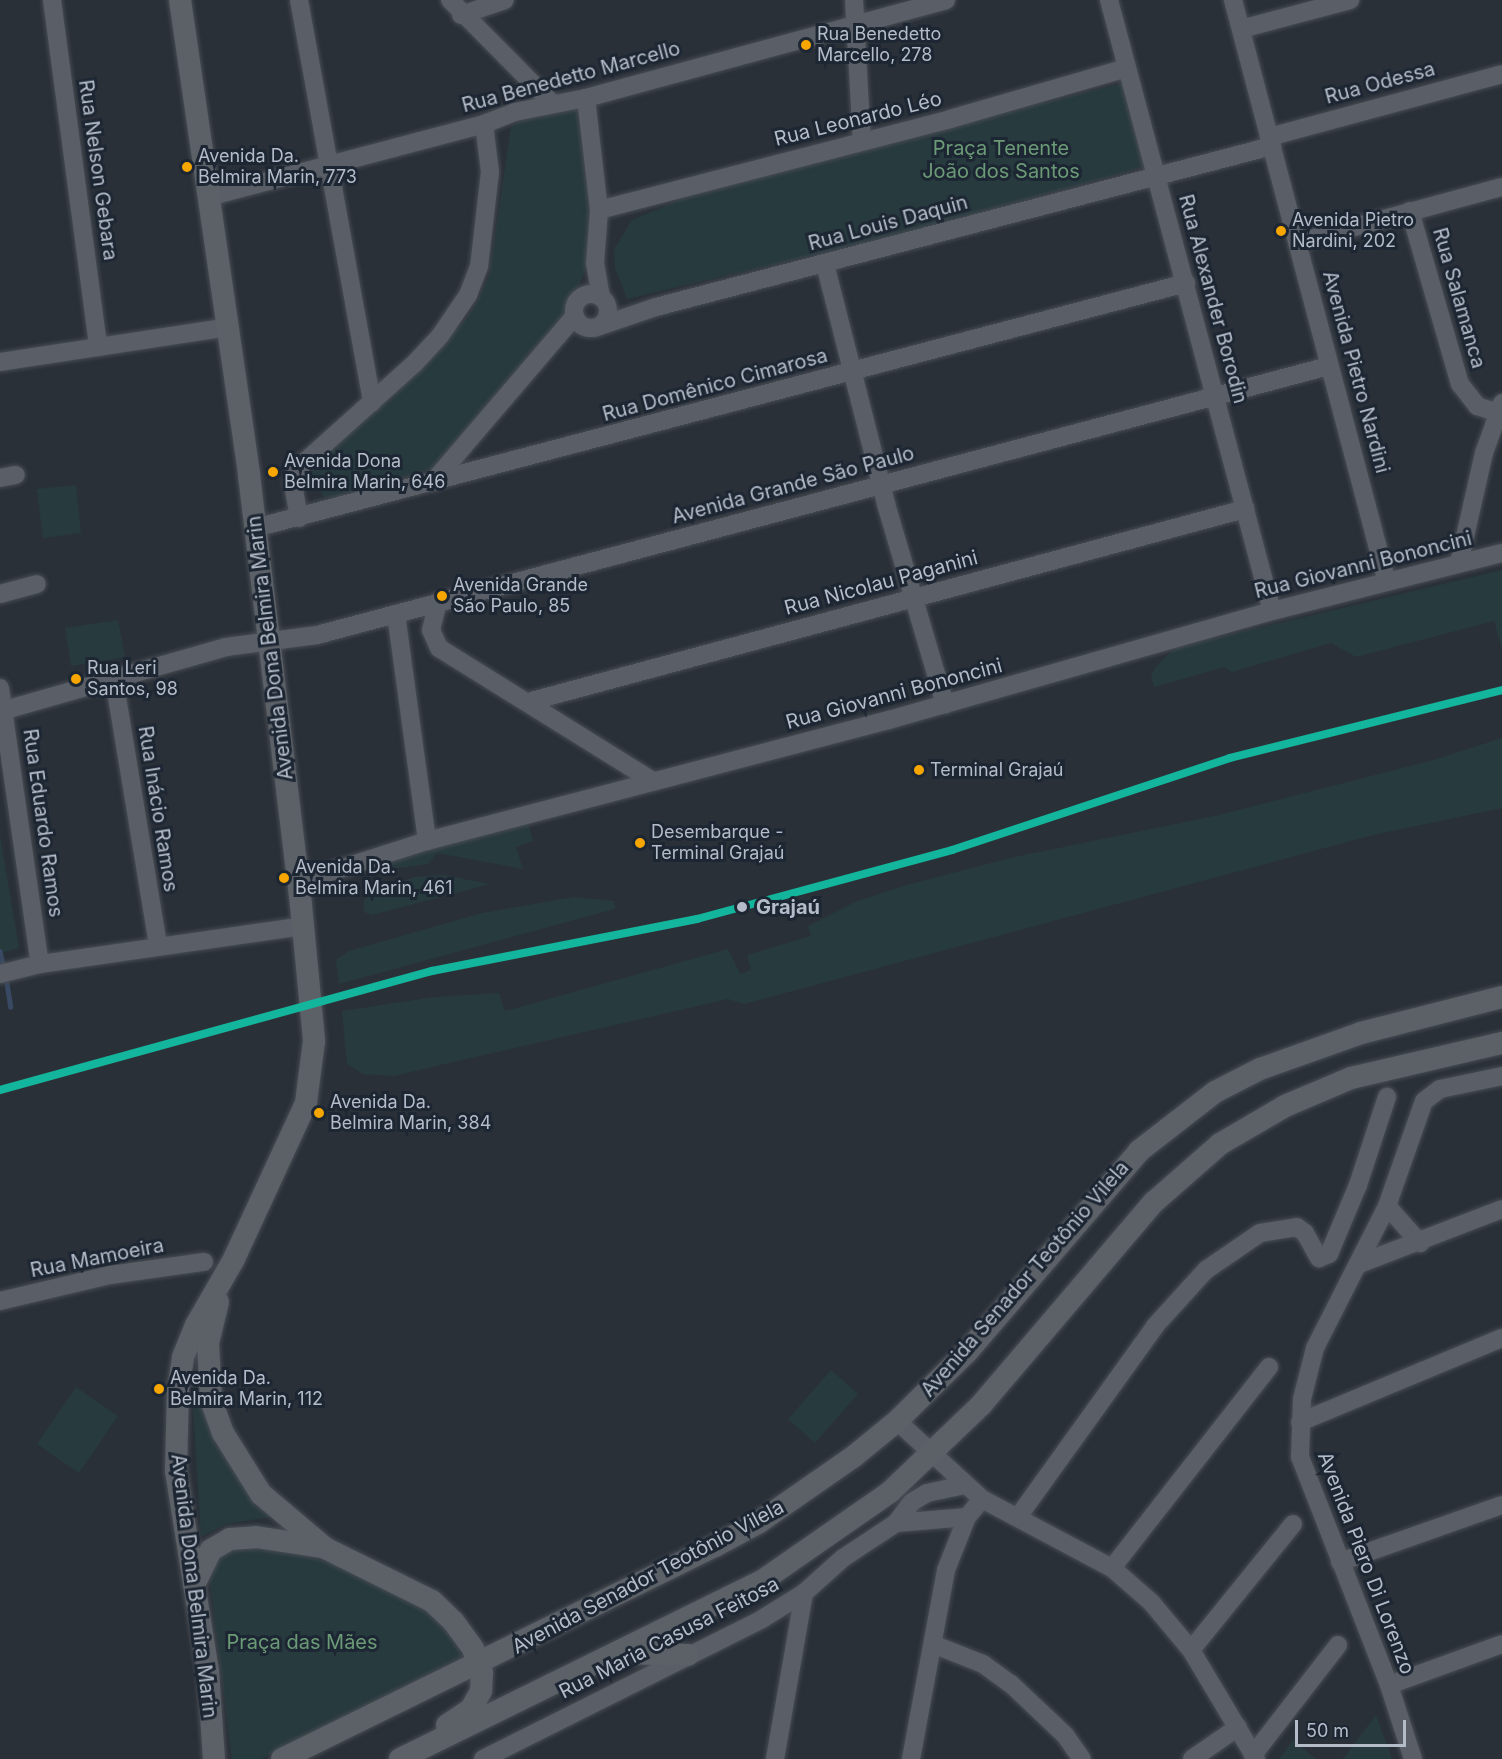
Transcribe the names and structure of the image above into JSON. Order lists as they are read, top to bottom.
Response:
{
  "streets": {
    "main road": ["Avenida Dona Belmira Marin", "Avenida Senador Teotônio Vilela"],
    "street": [
      "Rua Benedetto Marcello",
      "Rua Odessa",
      "Rua Leonardo Léo",
      "Rua Nelson Gebara",
      "Rua Louis Daquin",
      "Rua Salamanca",
      "Rua Alexander Borodin",
      "Avenida Pietro Nardini",
      "Rua Domênico Cimarosa",
      "Avenida Grande São Paulo",
      "Rua Giovanni Bononcini",
      "Rua Nicolau Paganini",
      "Rua Inácio Ramos",
      "Rua Eduardo Ramos",
      "Rua Mamoeira",
      "Avenida Piero Di Lorenzo",
      "Rua Maria Casusa Feitosa"
    ]
  },
  "crossings": [
    ["Rua Benedetto Marcello", "Avenida Dona Belmira Marin"],
    ["Rua Odessa", "Rua Louis Daquin"],
    ["Rua Odessa", "Avenida Pietro Nardini"],
    ["Rua Leonardo Léo", "Rua Alexander Borodin"],
    ["Rua Louis Daquin", "Rua Alexander Borodin"],
    ["Rua Louis Daquin", "Avenida Pietro Nardini"],
    ["Rua Alexander Borodin", "Rua Domênico Cimarosa"],
    ["Rua Alexander Borodin", "Avenida Grande São Paulo"],
    ["Rua Alexander Borodin", "Rua Giovanni Bononcini"],
    ["Rua Alexander Borodin", "Rua Nicolau Paganini"],
    ["Avenida Pietro Nardini", "Avenida Grande São Paulo"],
    ["Avenida Pietro Nardini", "Rua Giovanni Bononcini"],
    ["Rua Domênico Cimarosa", "Avenida Dona Belmira Marin"],
    ["Avenida Grande São Paulo", "Avenida Dona Belmira Marin"],
    ["Avenida Grande São Paulo", "Rua Inácio Ramos"],
    ["Avenida Grande São Paulo", "Rua Eduardo Ramos"],
    ["Rua Giovanni Bononcini", "Avenida Dona Belmira Marin"],
    ["Avenida Dona Belmira Marin", "Avenida Senador Teotônio Vilela"]
  ],
  "parks": ["Praça Tenente João dos Santos", "Praça das Mães"],
  "places": [
    "Rua Benedetto Marcello, 278",
    "Avenida Da. Belmira Marin, 773",
    "Avenida Pietro Nardini, 202",
    "Avenida Dona Belmira Marin, 646",
    "Avenida Grande São Paulo, 85",
    "Rua Leri Santos, 98",
    "Terminal Grajaú",
    "Desembarque - Terminal Grajaú",
    "Avenida Da. Belmira Marin, 461",
    "Grajaú",
    "Avenida Da. Belmira Marin, 384",
    "Avenida Da. Belmira Marin, 112"
  ],
  "scale_bar": "50 m"
}
